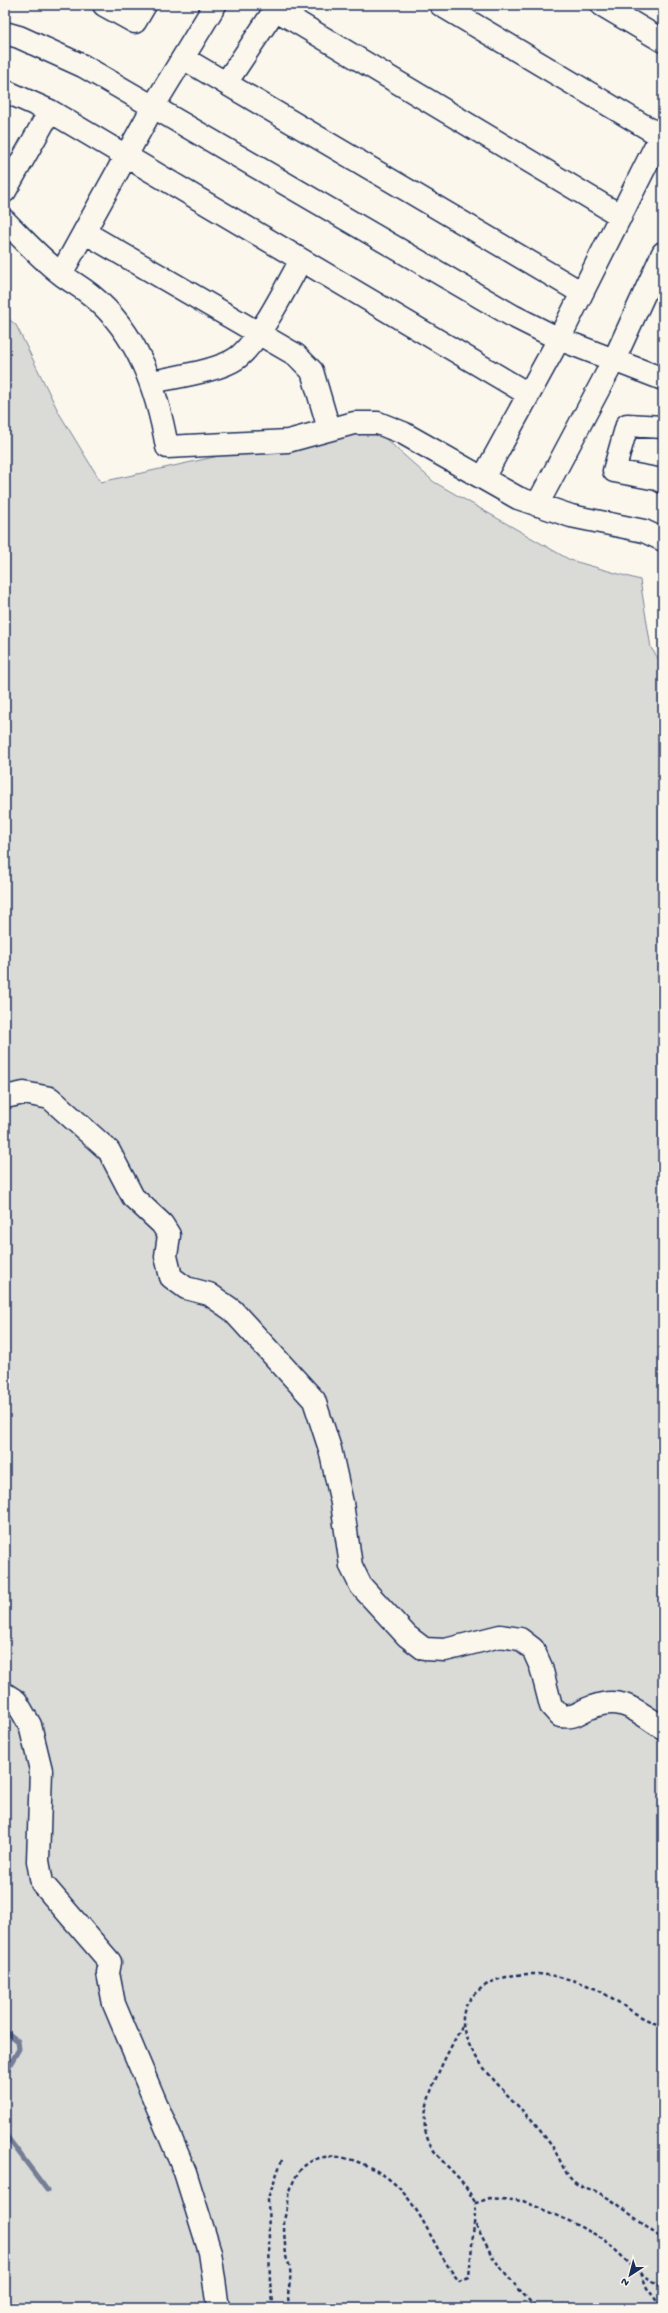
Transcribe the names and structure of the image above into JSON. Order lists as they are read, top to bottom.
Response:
{
  "north": "bottom left"
}
